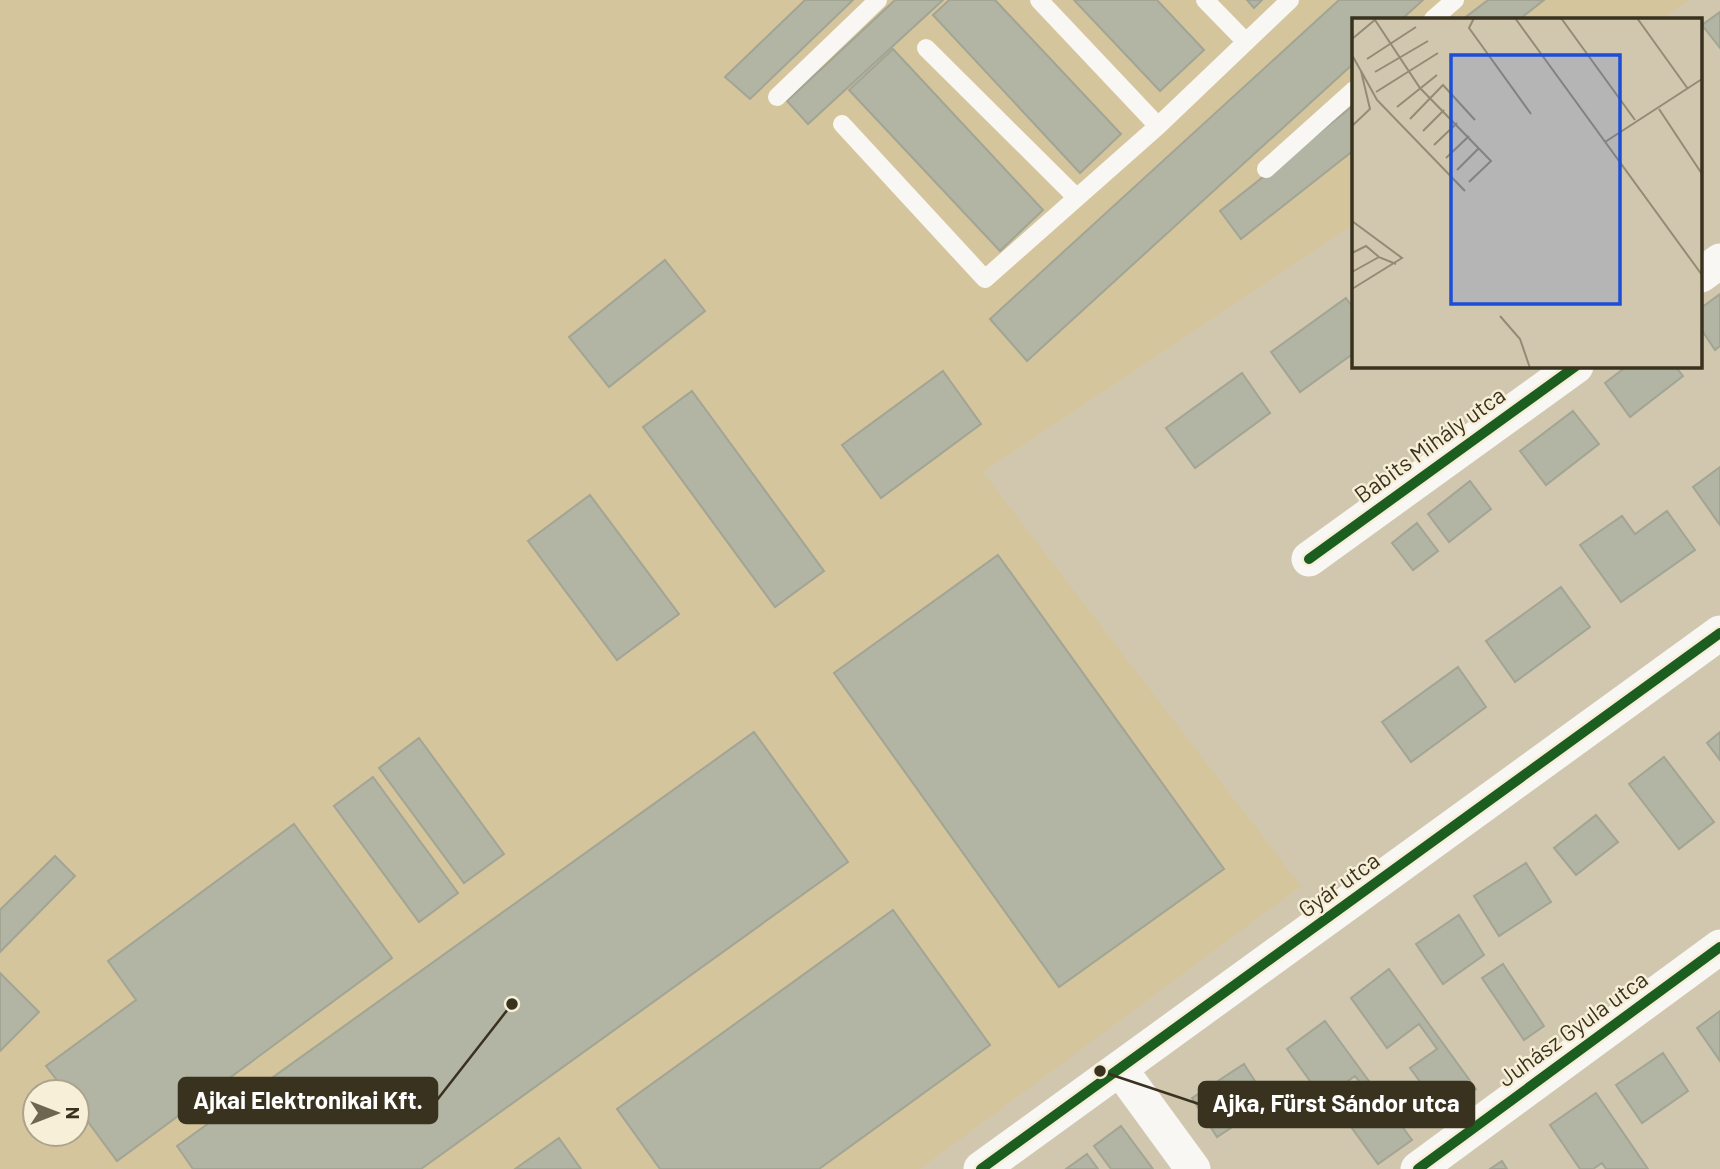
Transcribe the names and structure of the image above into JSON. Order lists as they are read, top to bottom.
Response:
{
  "streets": {
    "street": ["Babits Mihály utca", "Gyár utca", "Juhász Gyula utca"]
  },
  "places": ["Ajkai Elektronikai Kft.", "Ajka, Fürst Sándor utca"],
  "north": "right"
}
